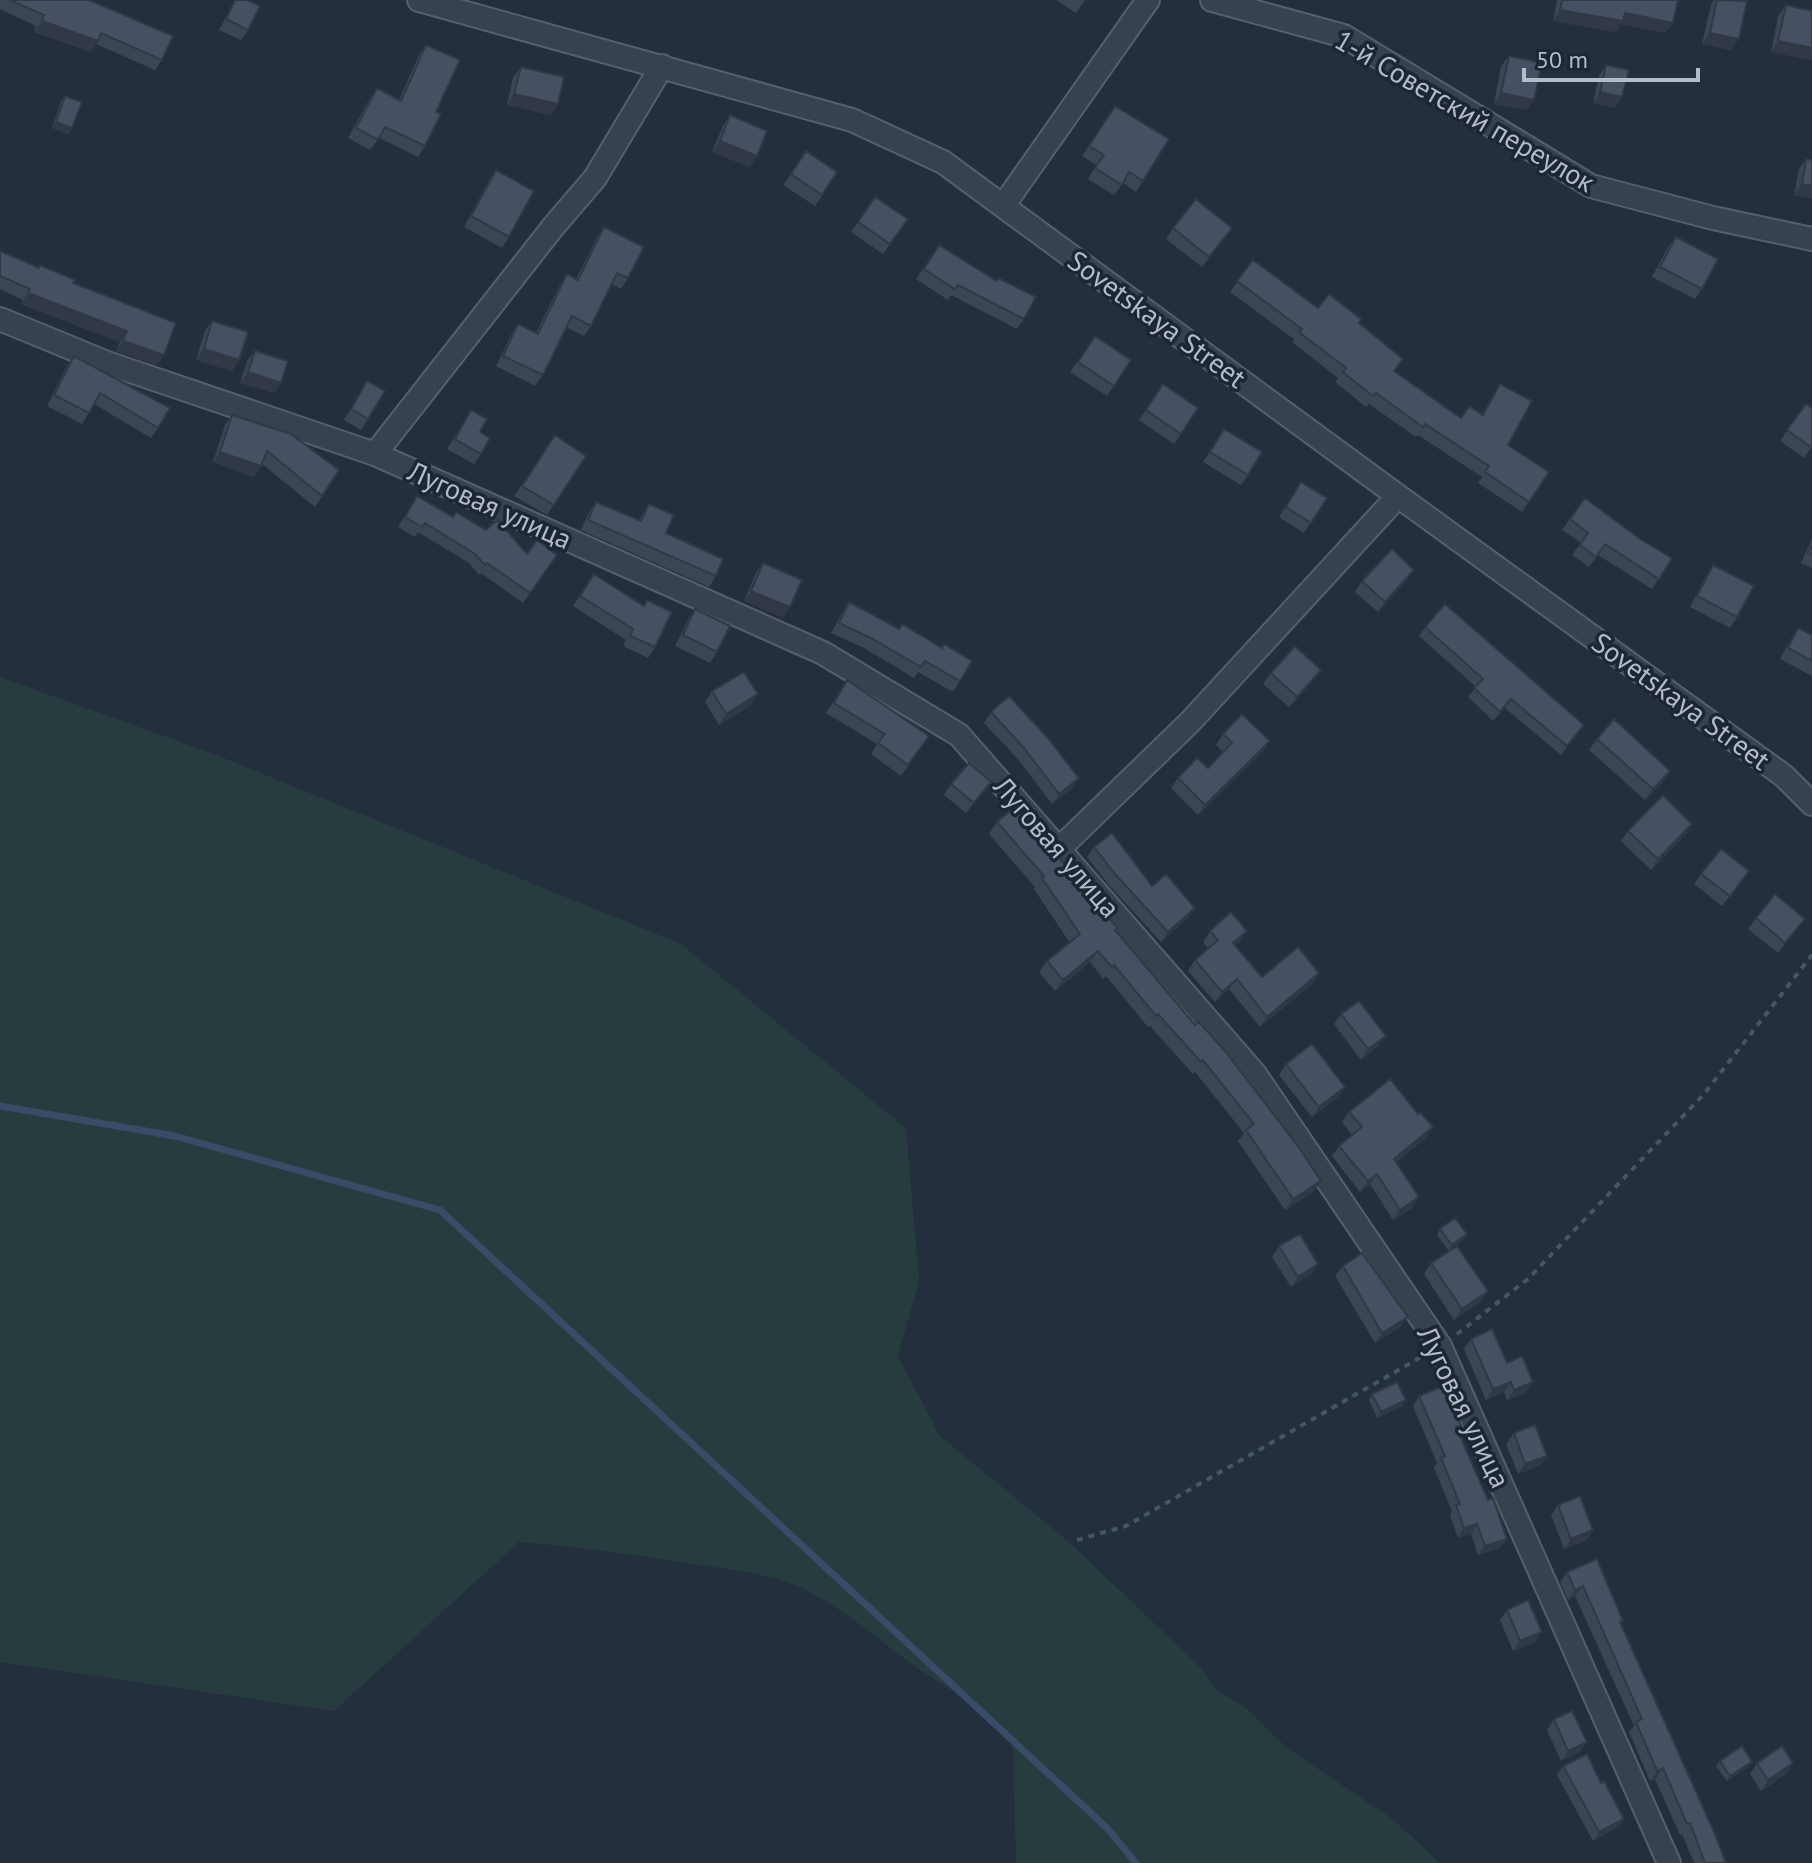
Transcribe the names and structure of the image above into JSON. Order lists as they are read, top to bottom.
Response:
{
  "streets": {
    "street": ["1-й Советский переулок", "Sovetskaya Street", "Луговая улица"]
  },
  "scale_bar": "50 m"
}
